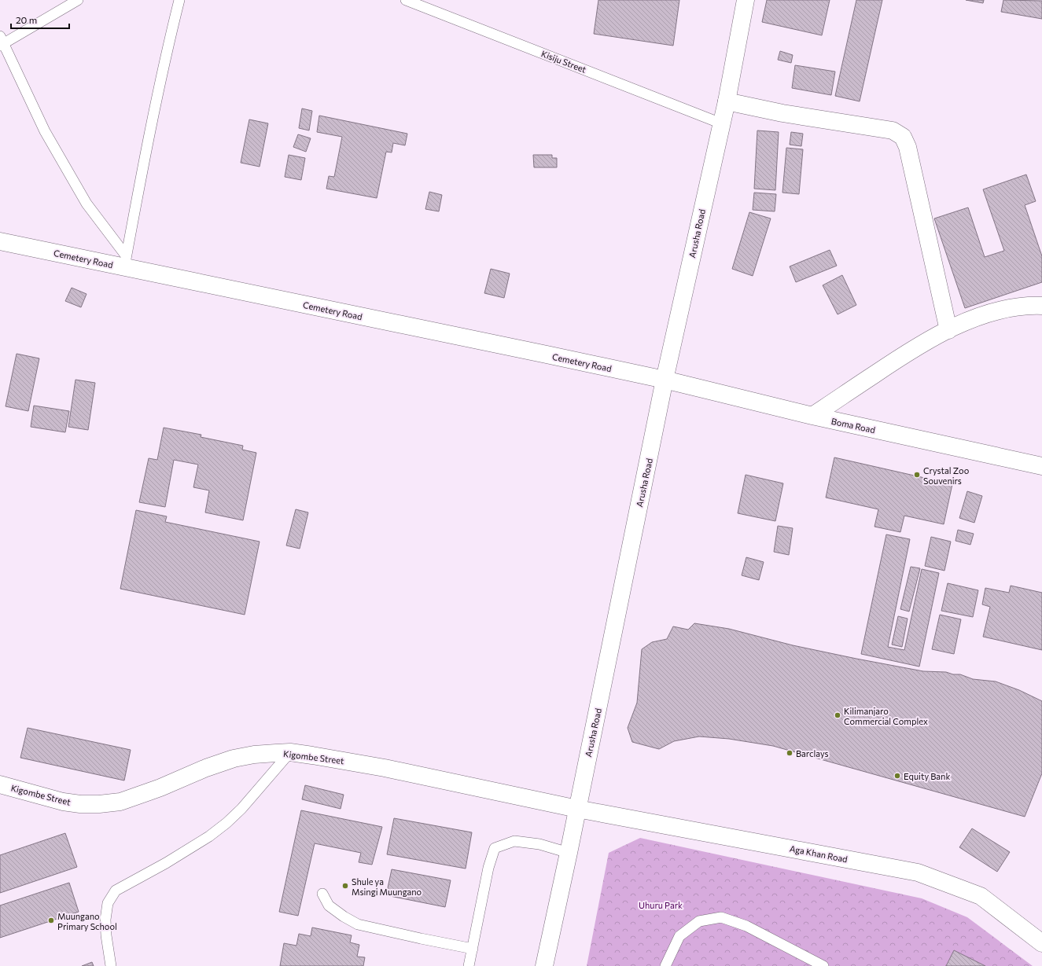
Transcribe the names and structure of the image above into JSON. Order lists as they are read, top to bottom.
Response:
{
  "streets": {
    "street": [
      "Arusha Road",
      "Cemetery Road",
      "Boma Road",
      "Kigombe Street",
      "Aga Khan Road"
    ],
    "lane": ["Kisiju Street"]
  },
  "crossings": [
    ["Kisiju Street", "Arusha Road"],
    ["Arusha Road", "Cemetery Road"],
    ["Arusha Road", "Boma Road"],
    ["Arusha Road", "Kigombe Street"],
    ["Arusha Road", "Aga Khan Road"],
    ["Cemetery Road", "Boma Road"],
    ["Kigombe Street", "Aga Khan Road"]
  ],
  "parks": ["Uhuru Park"],
  "places": [
    "Crystal Zoo Souvenirs",
    "Kilimanjaro Commercial Complex",
    "Barclays",
    "Equity Bank",
    "Shule ya Msingi Muungano",
    "Muungano Primary School"
  ],
  "scale_bar": "20 m"
}
